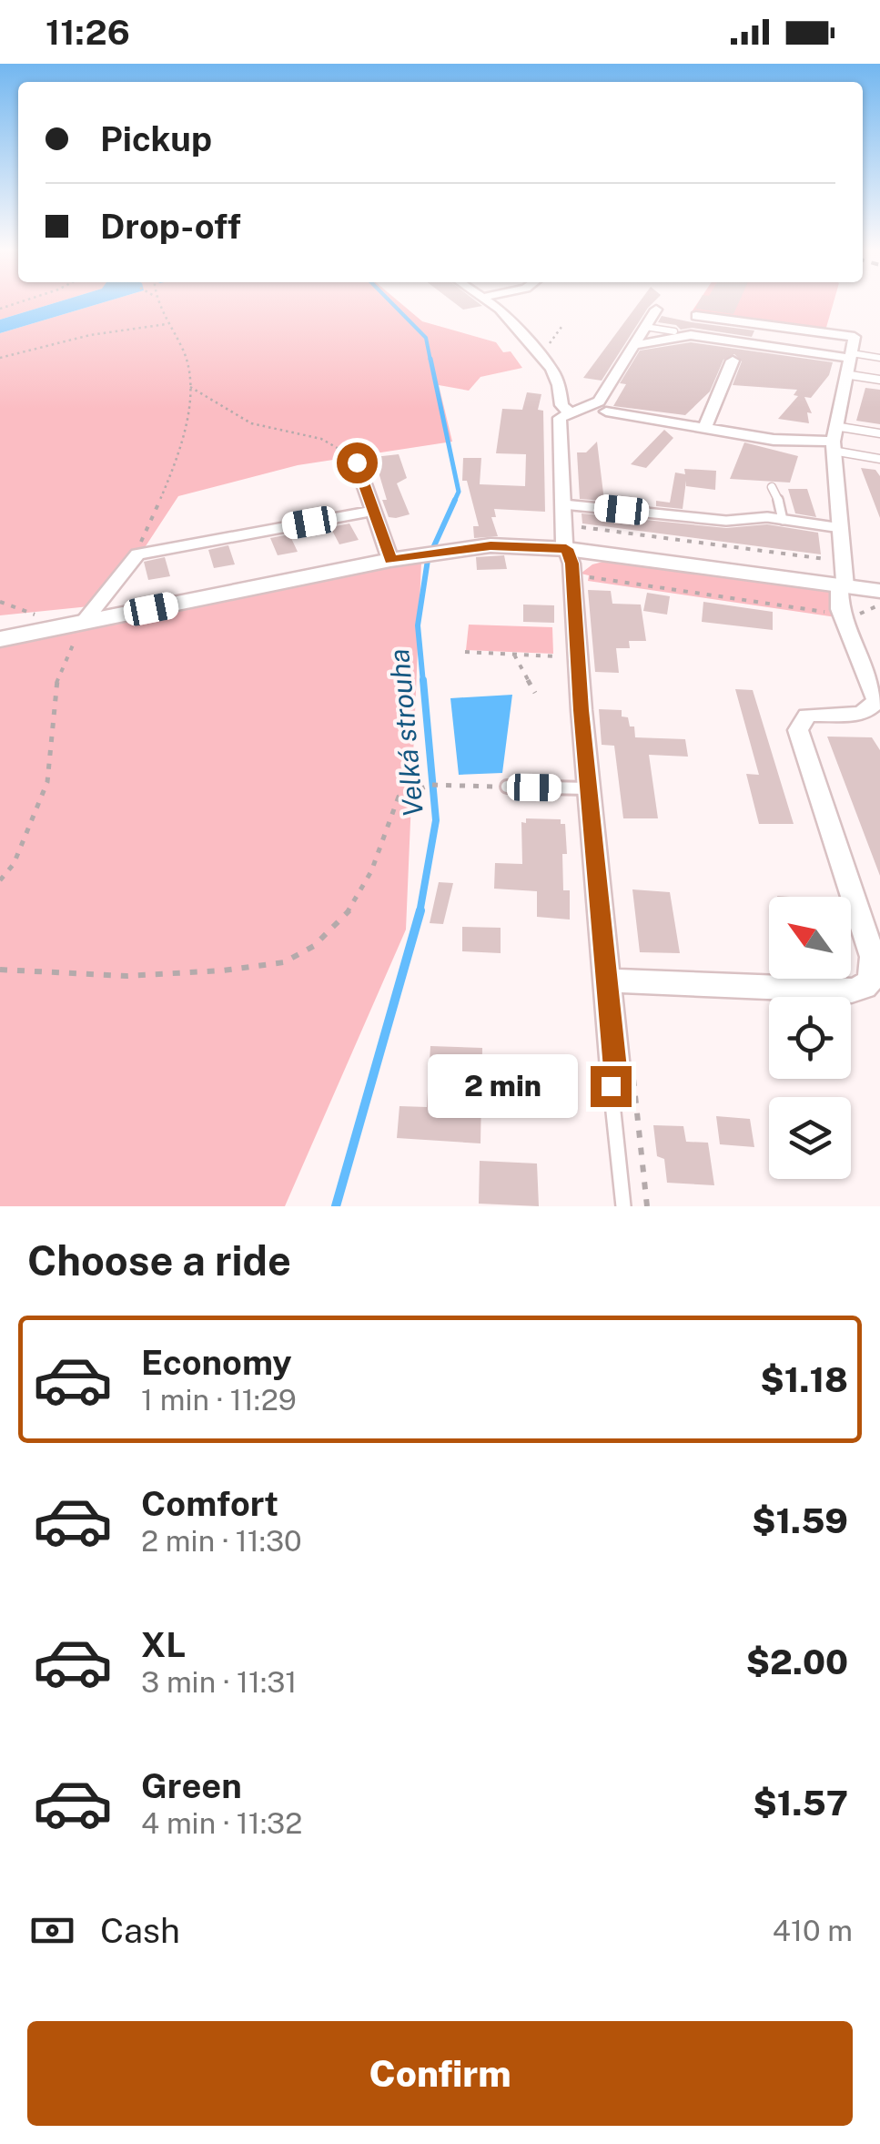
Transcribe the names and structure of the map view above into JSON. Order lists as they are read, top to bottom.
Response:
{
  "water": ["Velká strouha"],
  "north": "top left",
  "page": {
    "status": "11:26",
    "banner": ["Pickup", "Drop-off"],
    "bubble": "2 min",
    "heading": "Choose a ride",
    "list": [
      {
        "name": "Economy",
        "note": "1 min · 11:29",
        "value": "$1.18"
      },
      {
        "name": "Comfort",
        "note": "2 min · 11:30",
        "value": "$1.59"
      },
      {
        "name": "XL",
        "note": "3 min · 11:31",
        "value": "$2.00"
      },
      {
        "name": "Green",
        "note": "4 min · 11:32",
        "value": "$1.57"
      }
    ],
    "pay": ["Cash", "410 m"],
    "buttons": "Confirm"
  }
}
